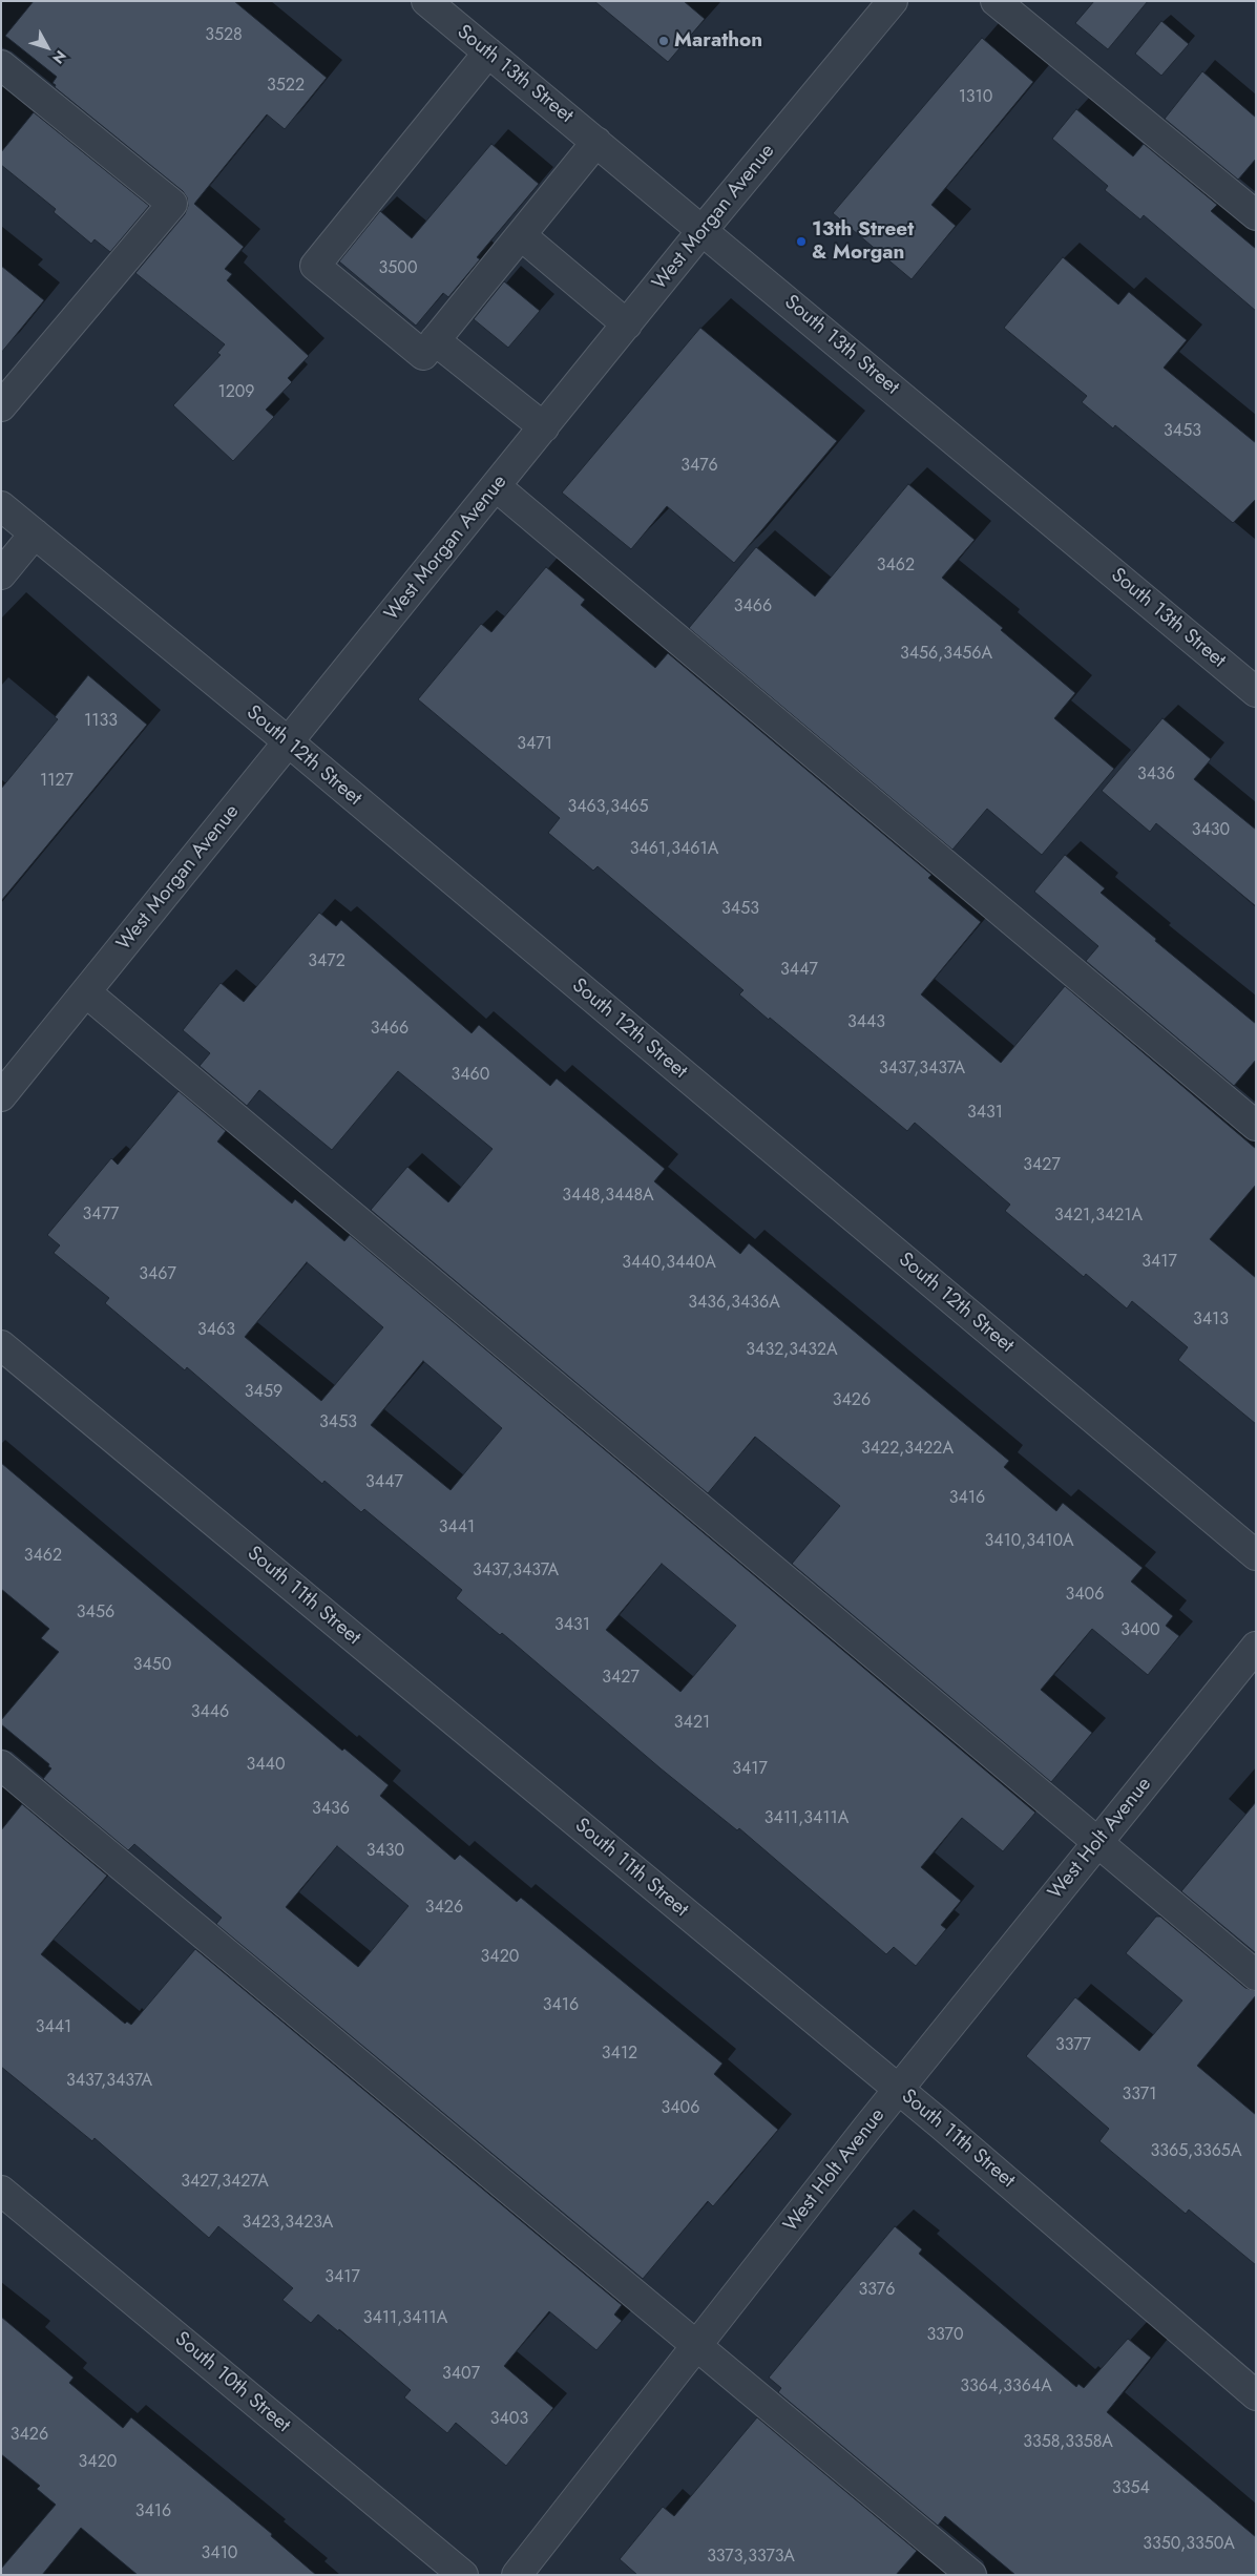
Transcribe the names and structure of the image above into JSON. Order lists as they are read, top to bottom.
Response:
{
  "streets": {
    "street": [
      "South 13th Street",
      "West Morgan Avenue",
      "South 12th Street",
      "South 11th Street",
      "West Holt Avenue",
      "South 10th Street"
    ]
  },
  "crossings": [
    ["South 13th Street", "West Morgan Avenue"],
    ["West Morgan Avenue", "South 12th Street"],
    ["South 11th Street", "West Holt Avenue"]
  ],
  "places": ["Marathon", "13th Street & Morgan"],
  "house_numbers": [
    "3528",
    "3522",
    "1310",
    "3500",
    "1209",
    "3453",
    "3476",
    "3462",
    "3466",
    "3456,3456A",
    "1133",
    "3471",
    "3436",
    "1127",
    "3463,3465",
    "3430",
    "3461,3461A",
    "3453",
    "3472",
    "3447",
    "3443",
    "3466",
    "3437,3437A",
    "3460",
    "3431",
    "3427",
    "3448,3448A",
    "3477",
    "3421,3421A",
    "3417",
    "3440,3440A",
    "3467",
    "3436,3436A",
    "3413",
    "3463",
    "3432,3432A",
    "3459",
    "3426",
    "3453",
    "3422,3422A",
    "3447",
    "3416",
    "3441",
    "3410,3410A",
    "3462",
    "3437,3437A",
    "3406",
    "3456",
    "3431",
    "3400",
    "3450",
    "3427",
    "3446",
    "3421",
    "3440",
    "3417",
    "3436",
    "3411,3411A",
    "3430",
    "3426",
    "3420",
    "3416",
    "3441",
    "3377",
    "3412",
    "3437,3437A",
    "3371",
    "3406",
    "3365,3365A",
    "3427,3427A",
    "3423,3423A",
    "3417",
    "3376",
    "3411,3411A",
    "3370",
    "3407",
    "3364,3364A",
    "3403",
    "3426",
    "3358,3358A",
    "3420",
    "3354",
    "3416",
    "3350,3350A",
    "3410",
    "3373,3373A"
  ],
  "north": "bottom right"
}
